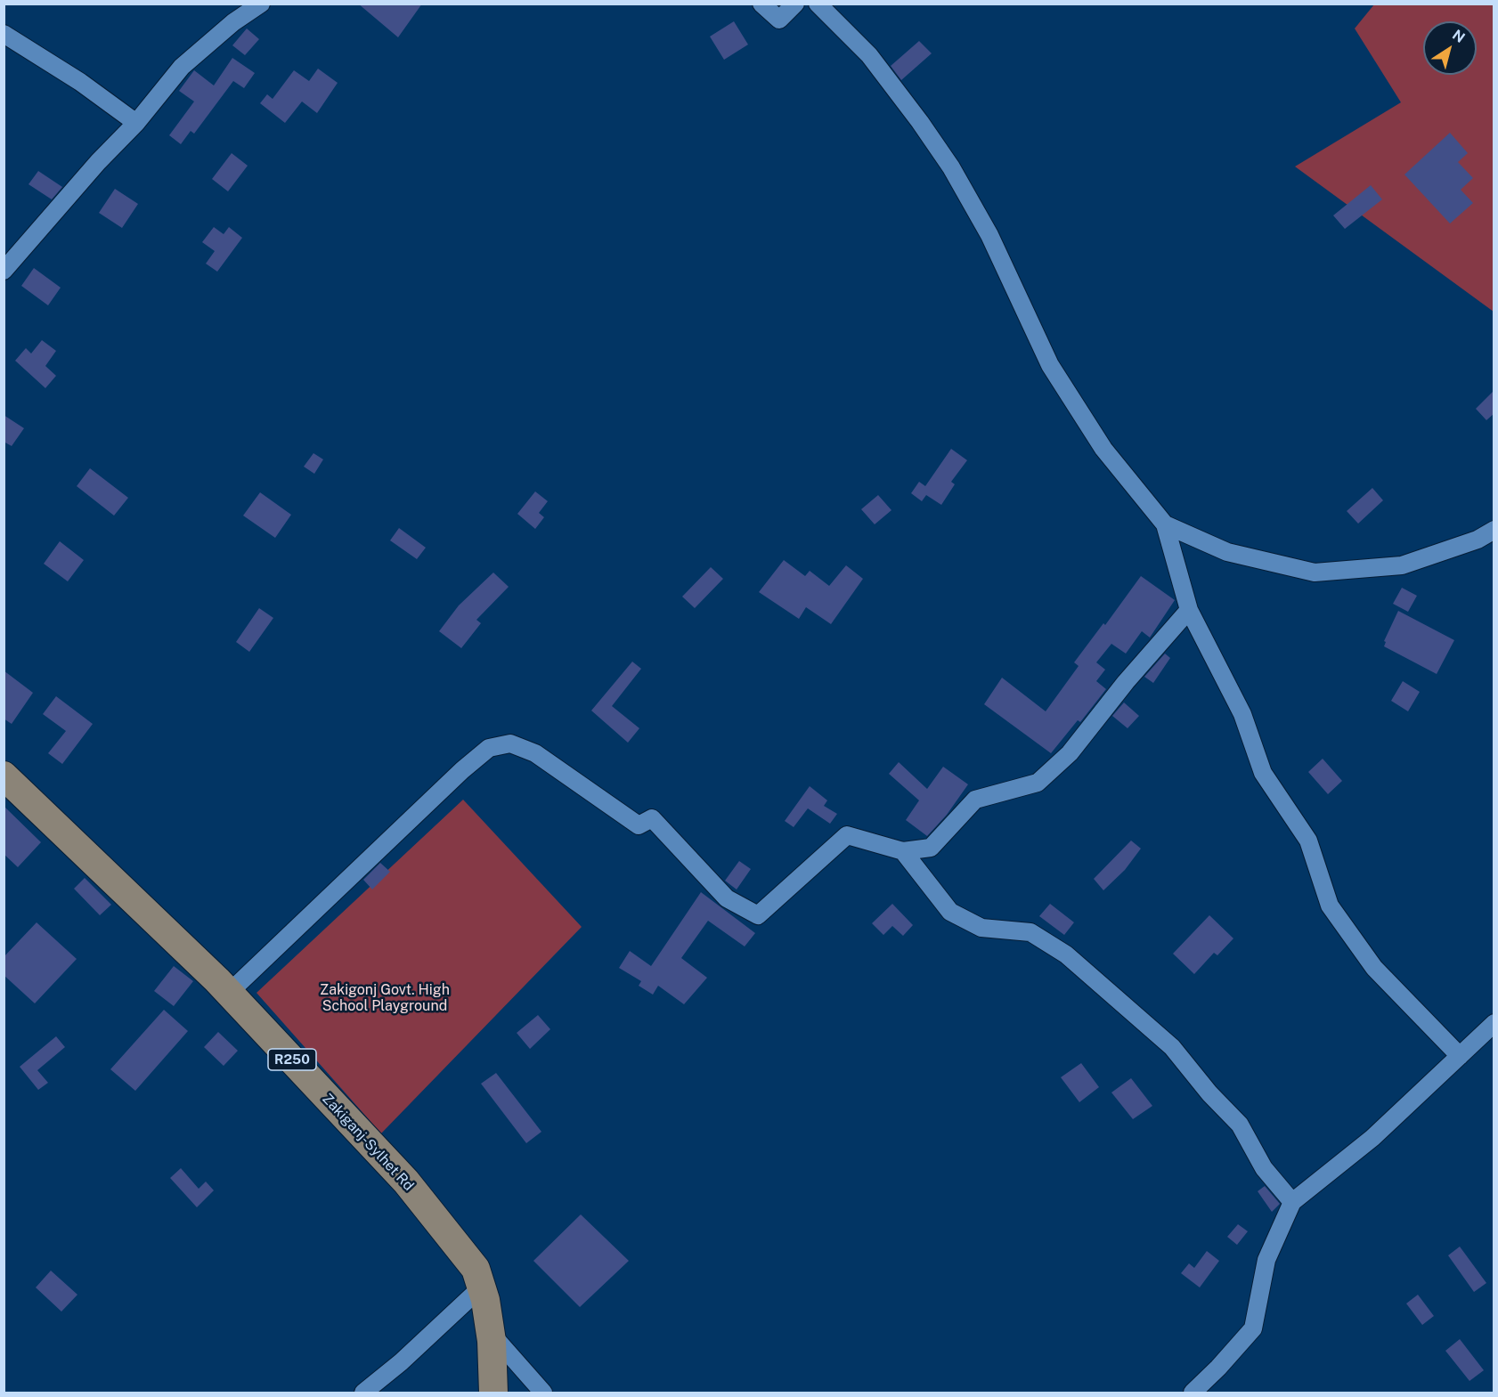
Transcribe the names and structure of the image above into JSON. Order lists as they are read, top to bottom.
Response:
{
  "streets": {
    "main road": ["R250", "Zakiganj-Sylhet Rd"]
  },
  "parks": ["Zakigonj Govt. High School Playground"],
  "north": "top right"
}
